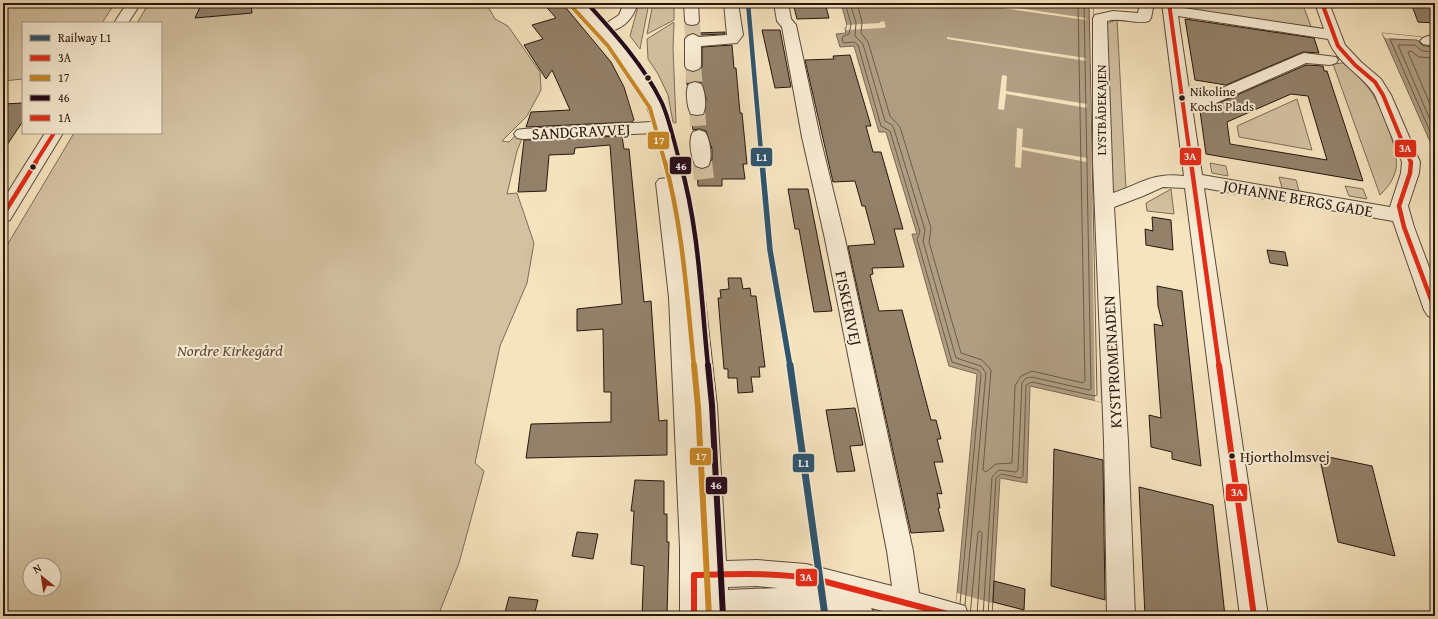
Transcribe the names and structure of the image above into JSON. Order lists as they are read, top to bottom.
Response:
{
  "streets": {
    "street": [
      "LYSTBÅDEKAJEN",
      "SANDGRAVVEJ",
      "JOHANNE BERGS GADE",
      "FISKERIVEJ",
      "KYSTPROMENADEN"
    ]
  },
  "crossings": [
    ["LYSTBÅDEKAJEN", "KYSTPROMENADEN"]
  ],
  "parks": ["Nordre Kirkegård"],
  "places": ["Nikoline Kochs Plads", "Hjortholmsvej"],
  "lines": [
    "rail line L1",
    "transit line 3A",
    "transit line 46",
    "transit line 17",
    "transit line 1A"
  ],
  "legend": [
    "Railway L1",
    "3A",
    "17",
    "46",
    "1A"
  ],
  "north": "top left"
}
